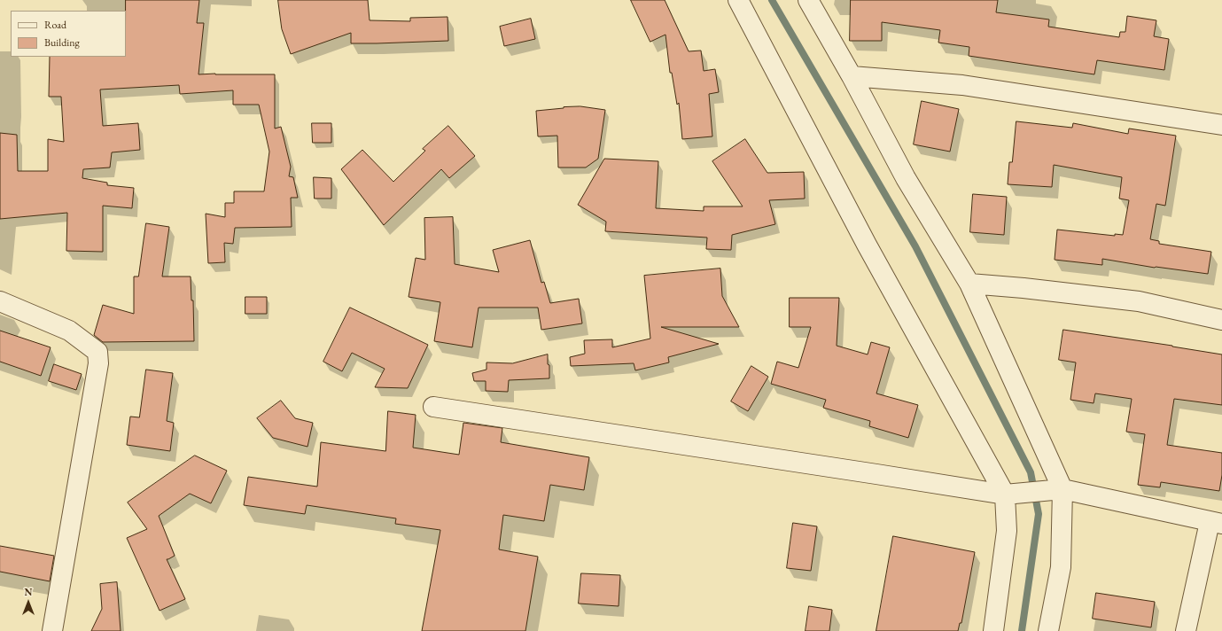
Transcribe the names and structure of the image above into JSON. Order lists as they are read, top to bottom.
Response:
{
  "legend": ["Road", "Building"],
  "north": "top"
}
